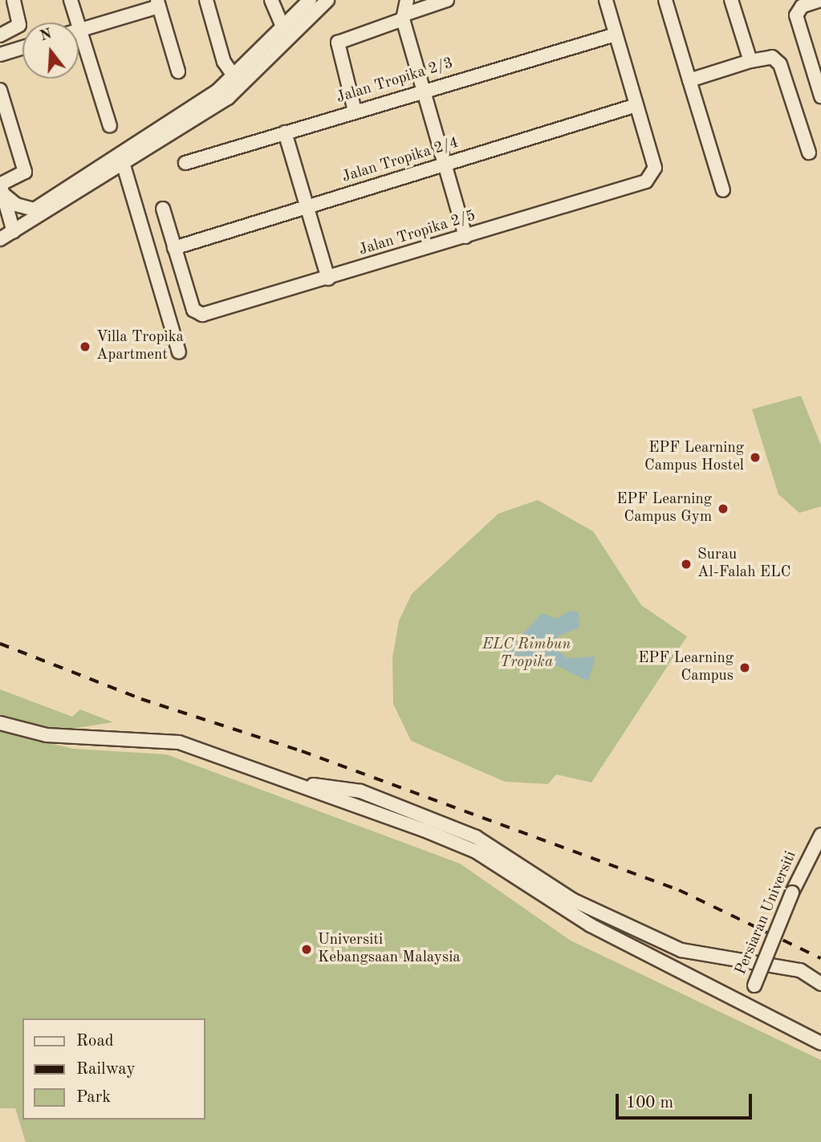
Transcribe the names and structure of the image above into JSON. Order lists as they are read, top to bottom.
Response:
{
  "streets": {
    "street": [
      "Jalan Tropika 2/3",
      "Jalan Tropika 2/4",
      "Jalan Tropika 2/5",
      "Persiaran Universiti"
    ]
  },
  "crossings": [
    ["Jalan Tropika 2/4", "Jalan Tropika 2/5"]
  ],
  "parks": ["ELC Rimbun Tropika"],
  "places": [
    "Villa Tropika Apartment",
    "EPF Learning Campus Hostel",
    "EPF Learning Campus Gym",
    "Surau Al-Falah ELC",
    "EPF Learning Campus",
    "Universiti Kebangsaan Malaysia"
  ],
  "legend": ["Road", "Railway", "Park"],
  "scale_bar": "100 m",
  "north": "top"
}
